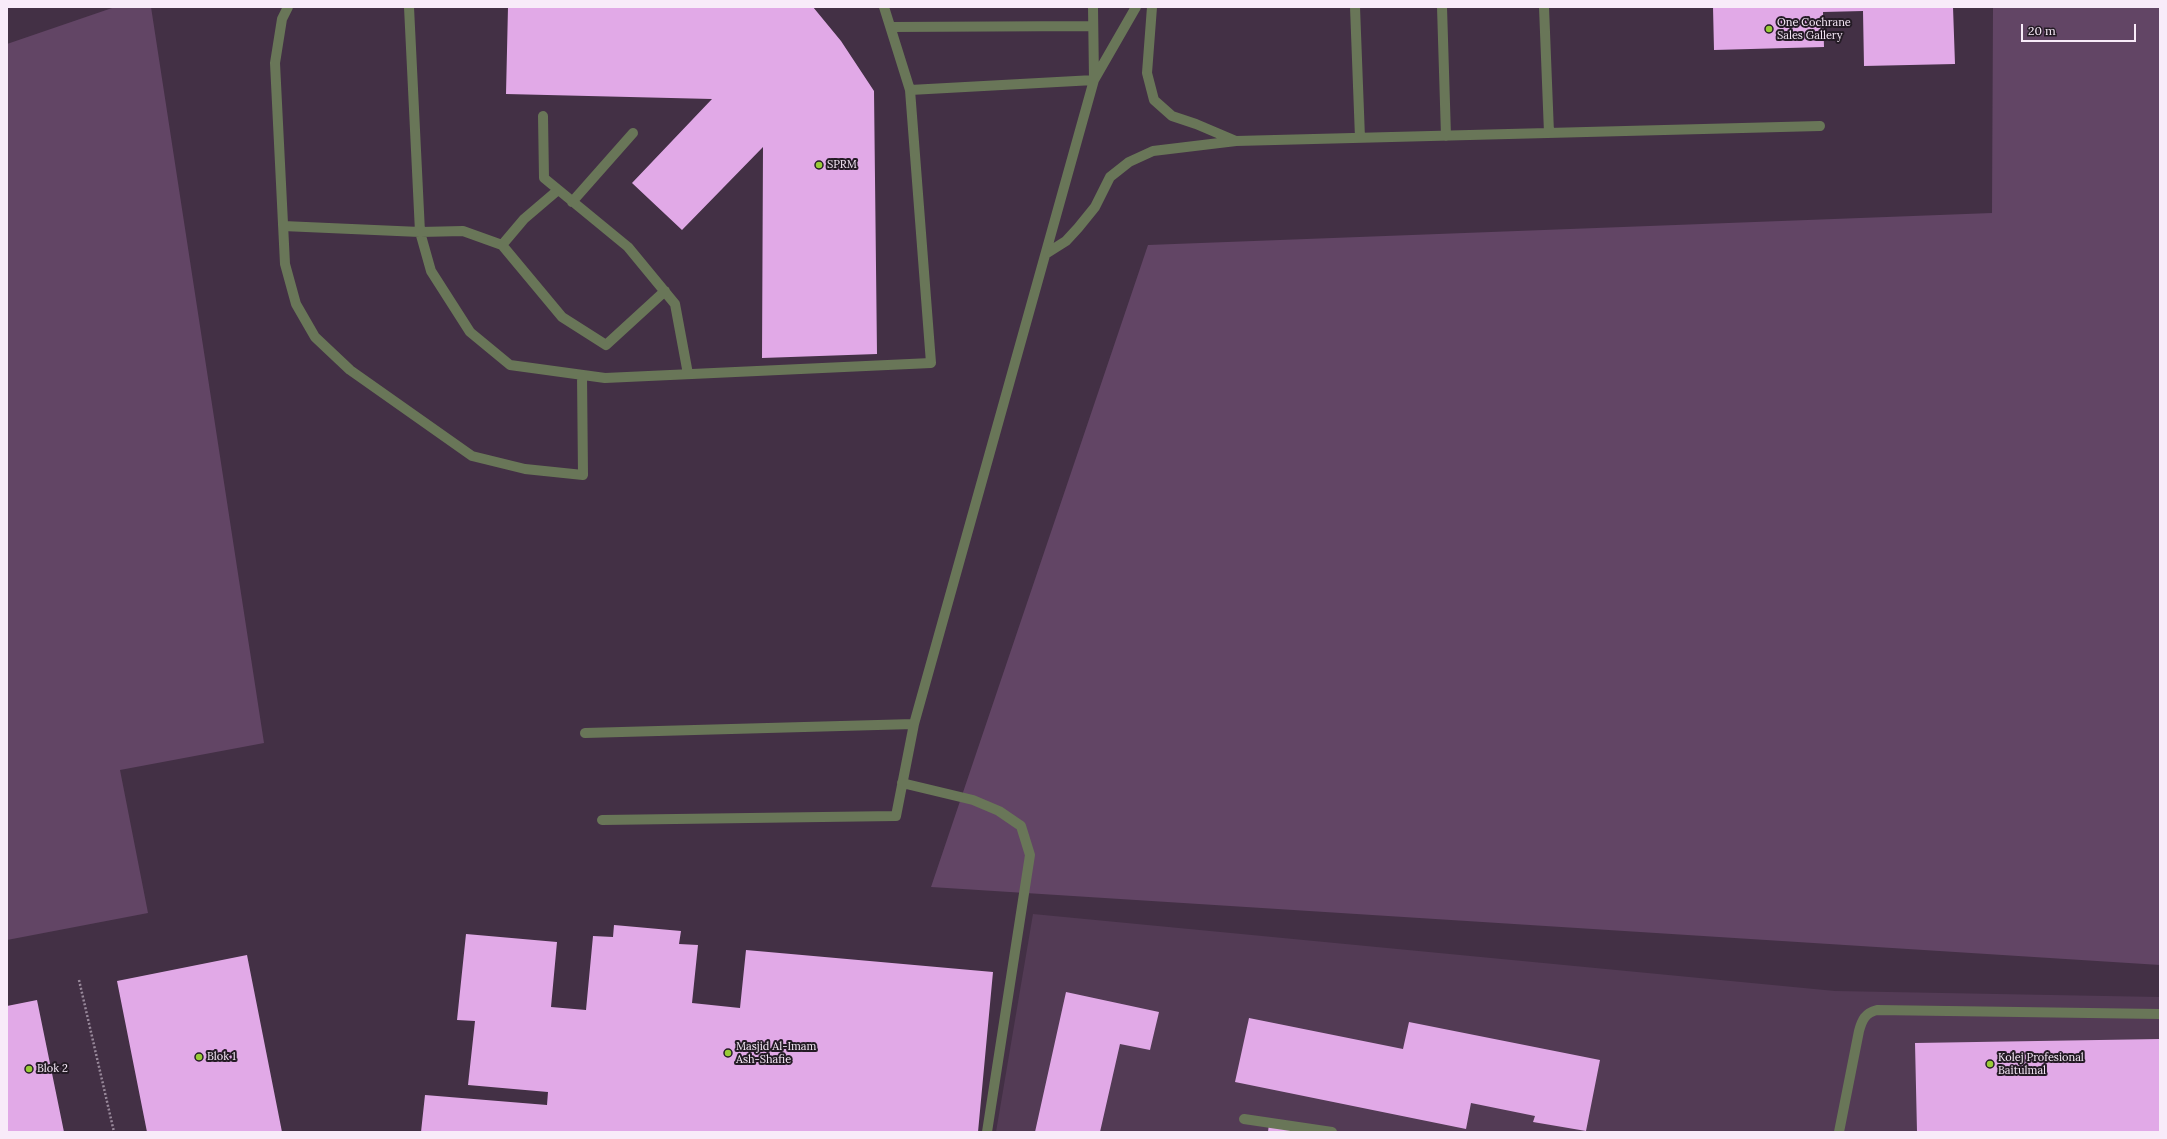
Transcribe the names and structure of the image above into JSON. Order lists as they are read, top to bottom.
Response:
{
  "places": [
    "One Cochrane Sales Gallery",
    "SPRM",
    "Masjid Al-Imam Ash-Shafie",
    "Blok 1",
    "Kolej Profesional Baitulmal",
    "Blok 2"
  ],
  "scale_bar": "20 m"
}
